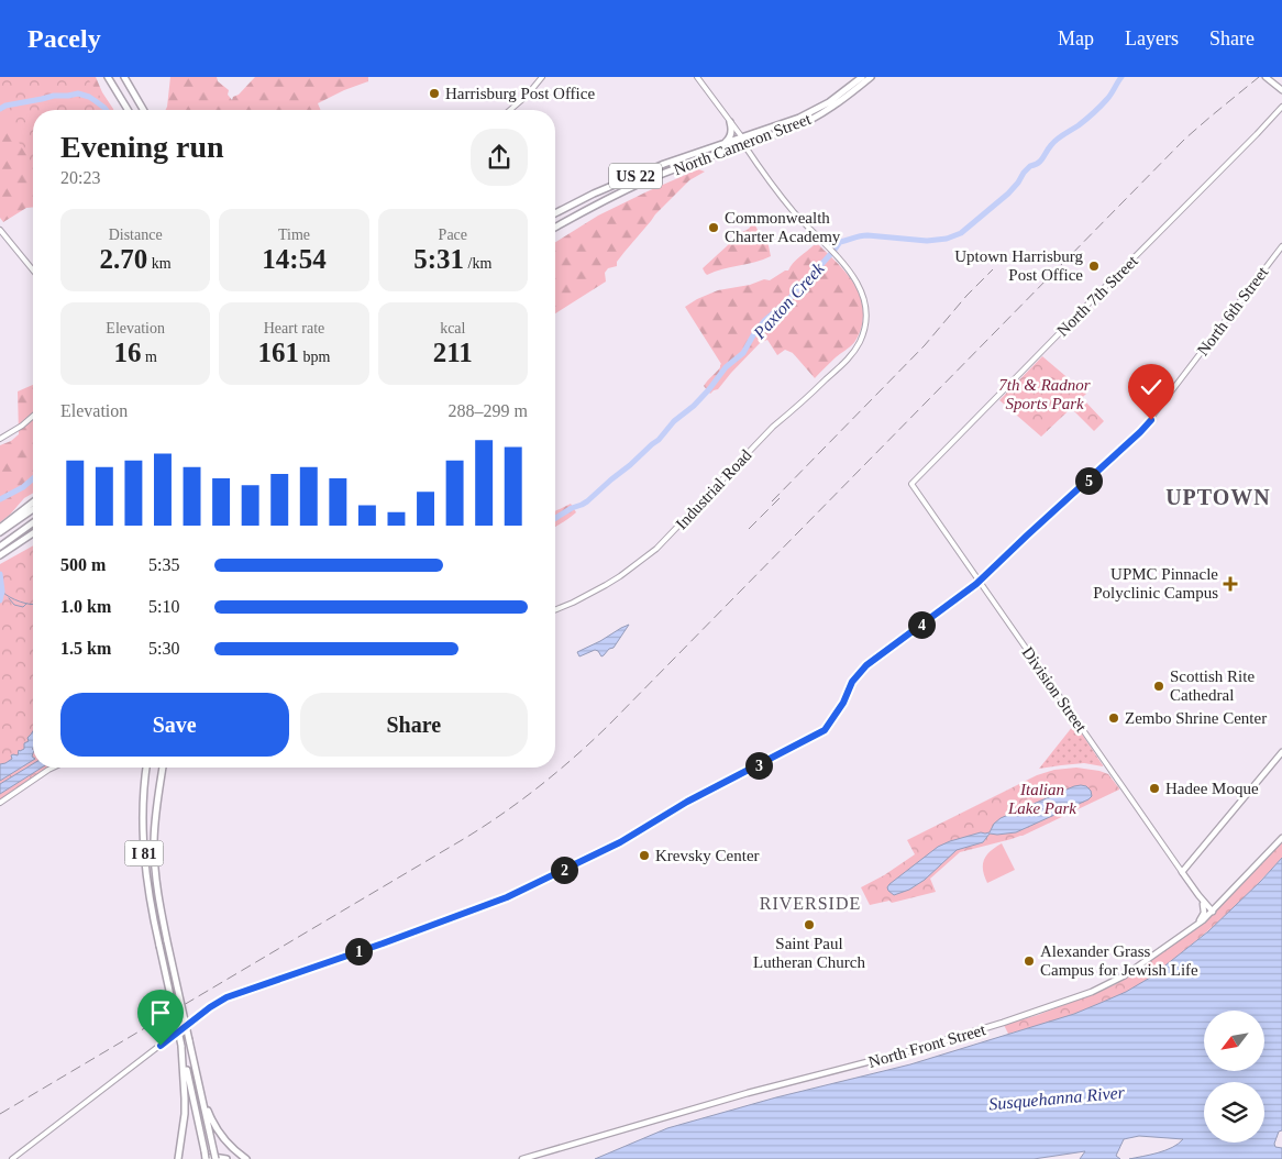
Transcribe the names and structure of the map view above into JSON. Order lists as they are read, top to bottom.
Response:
{
  "streets": {
    "highway": ["North Cameron Street", "US 22", "I 81"],
    "main road": ["Division Street", "North Front Street"],
    "street": ["North 7th Street", "North 6th Street", "Industrial Road"]
  },
  "crossings": [
    ["North Cameron Street", "Industrial Road"],
    ["North 7th Street", "Division Street"],
    ["North 6th Street", "Division Street"],
    ["Division Street", "North Front Street"]
  ],
  "districts": ["UPTOWN", "RIVERSIDE"],
  "water": ["Paxton Creek", "Susquehanna River"],
  "parks": ["7th & Radnor Sports Park", "Italian Lake Park"],
  "places": {
    "other": [
      "Harrisburg Post Office",
      "Commonwealth Charter Academy",
      "Uptown Harrisburg Post Office",
      "Scottish Rite Cathedral",
      "Zembo Shrine Center",
      "Hadee Moque",
      "Krevsky Center",
      "Saint Paul Lutheran Church",
      "Alexander Grass Campus for Jewish Life"
    ],
    "health": ["UPMC Pinnacle Polyclinic Campus"]
  },
  "north": "bottom left",
  "page": {
    "header": "Pacely",
    "nav": ["Map", "Layers", "Share"],
    "heading": ["Evening run", "20:23"],
    "stats": [
      ["Distance", "2.70 km"],
      ["Time", "14:54"],
      ["Pace", "5:31 /km"],
      ["Elevation", "16 m"],
      ["Heart rate", "161 bpm"],
      ["kcal", "211"]
    ],
    "chart": ["Elevation", "288–299 m"],
    "pins": [
      "5",
      "4",
      "3",
      "2",
      "1"
    ],
    "list": [
      {
        "name": "500 m",
        "note": "5:35"
      },
      {
        "name": "1.0 km",
        "note": "5:10"
      },
      {
        "name": "1.5 km",
        "note": "5:30"
      }
    ],
    "buttons": ["Save", "Share"]
  }
}
